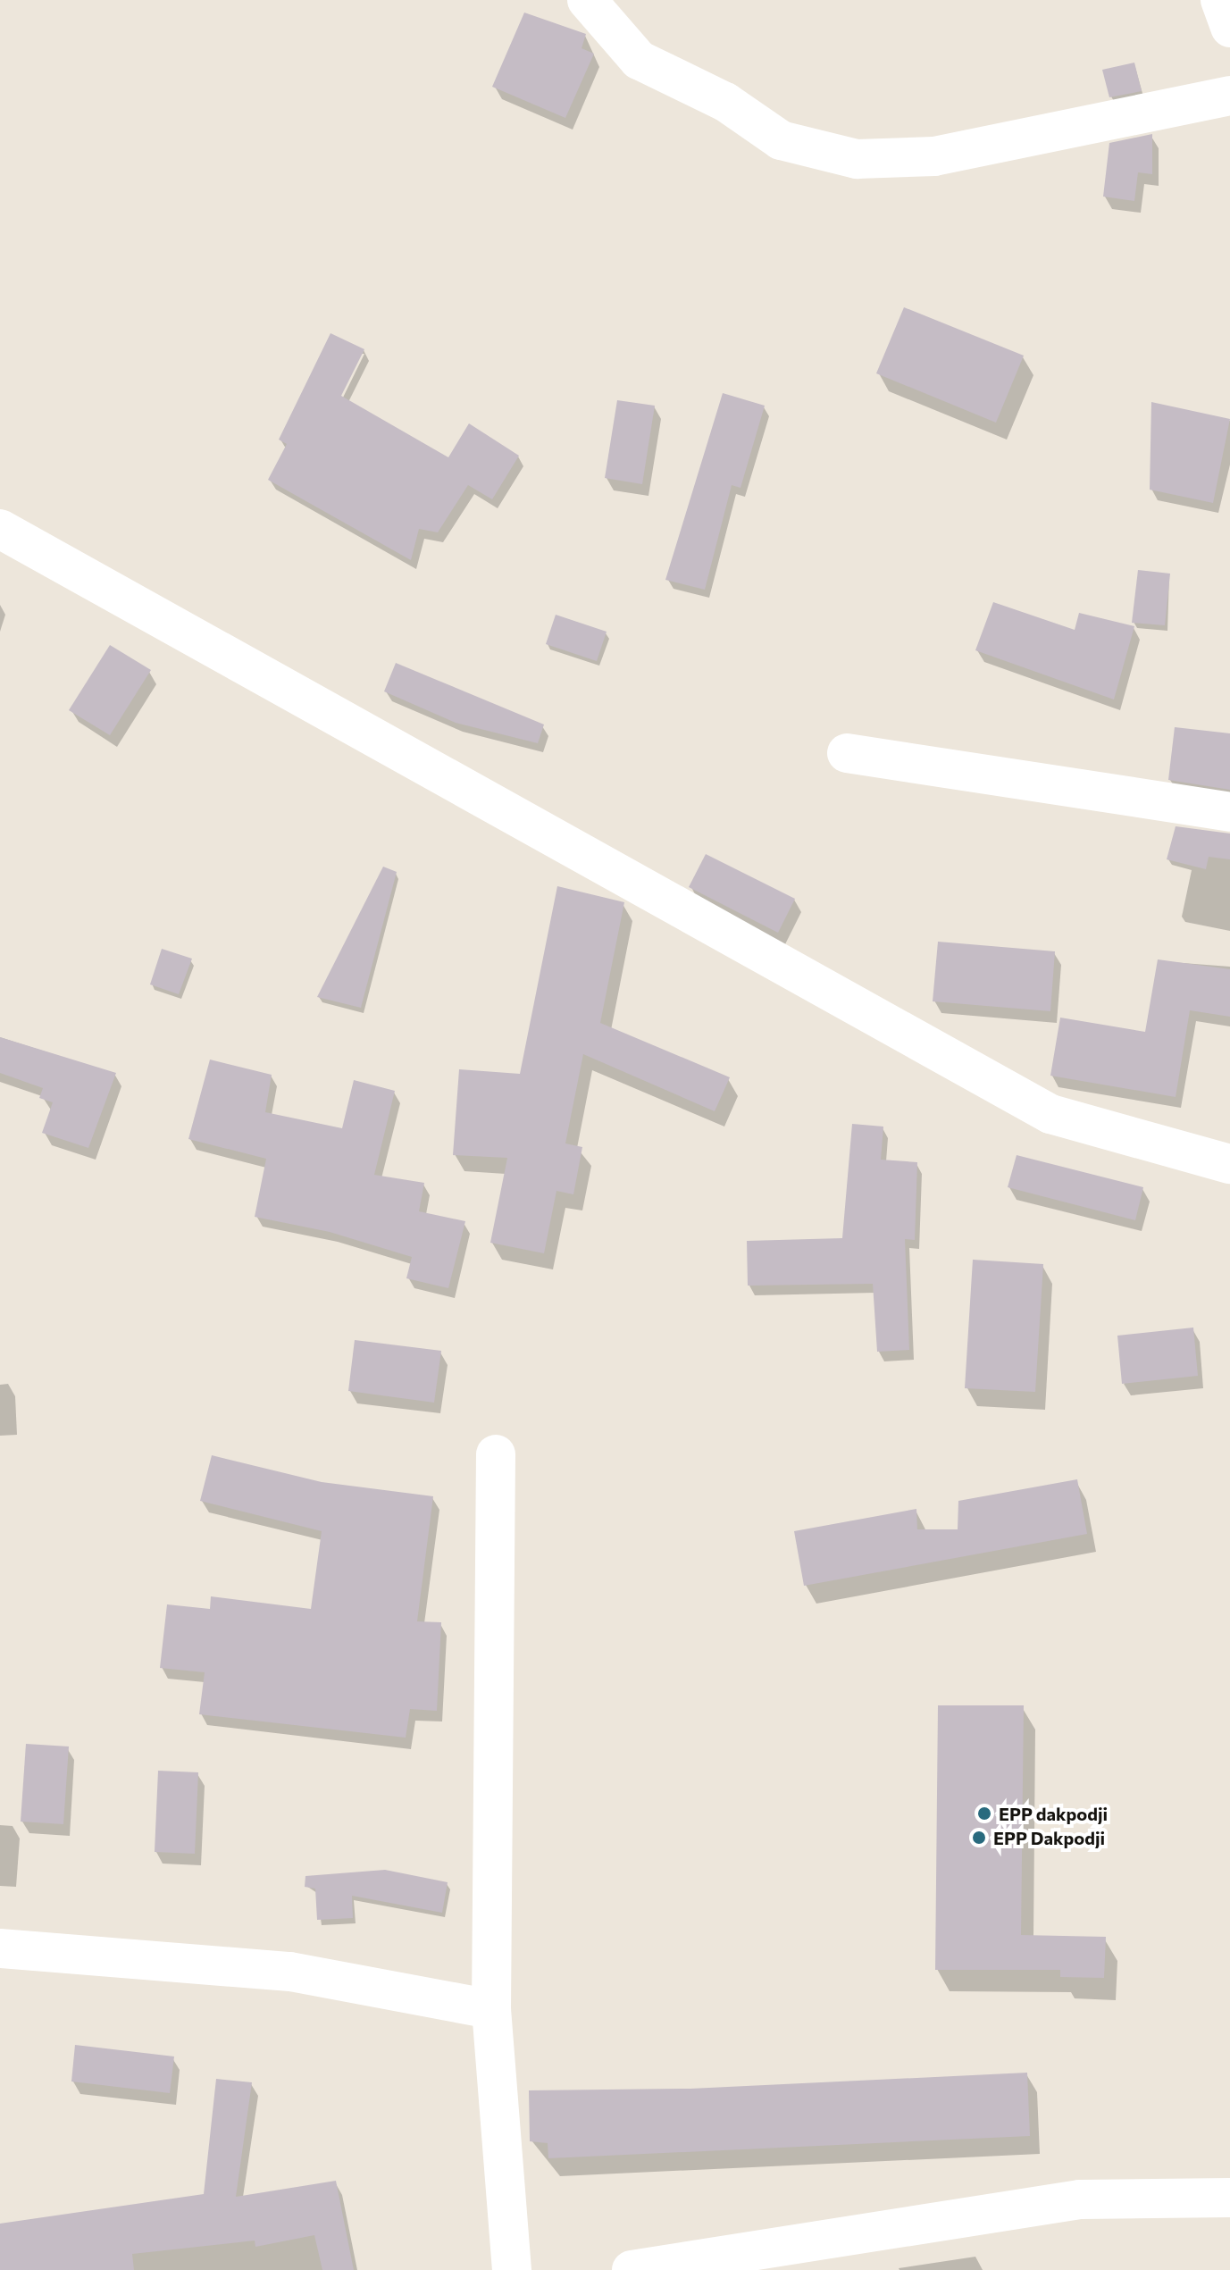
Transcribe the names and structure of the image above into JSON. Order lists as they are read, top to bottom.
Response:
{
  "places": ["EPP dakpodji", "EPP Dakpodji"]
}
